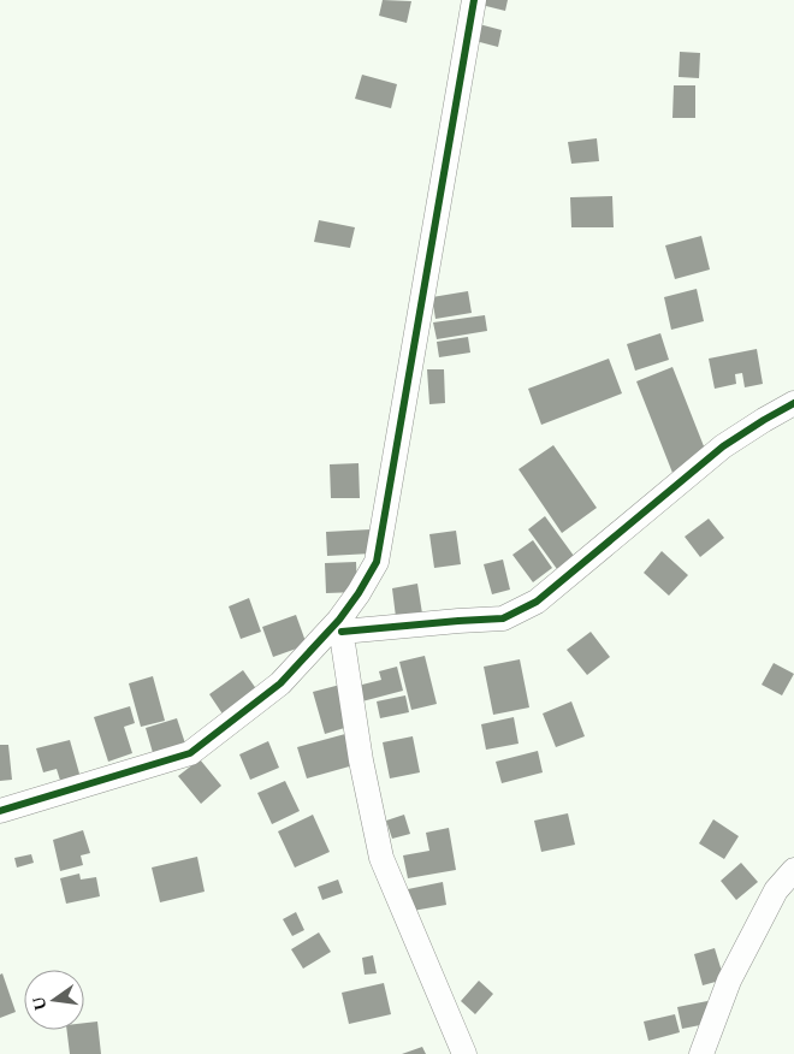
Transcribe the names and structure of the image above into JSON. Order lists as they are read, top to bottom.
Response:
{
  "north": "left"
}
